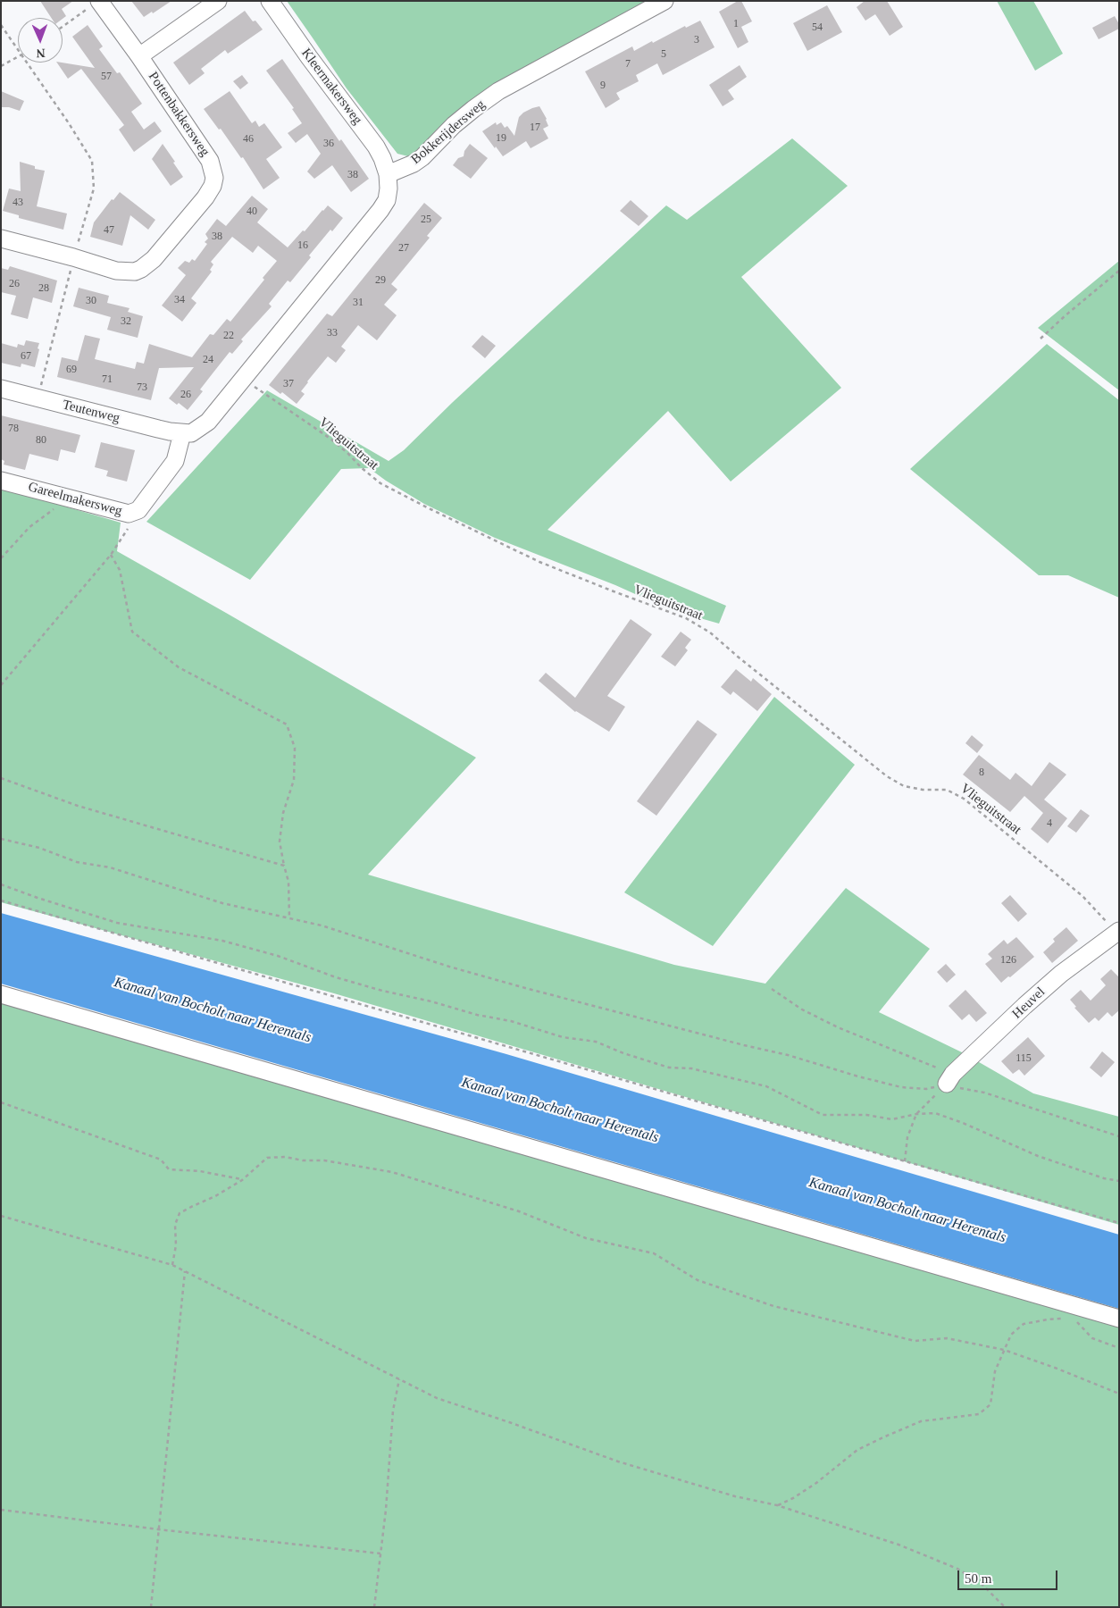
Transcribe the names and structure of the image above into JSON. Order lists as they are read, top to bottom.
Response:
{
  "streets": {
    "street": [
      "Kleermakersweg",
      "Pottenbakkersweg",
      "Bokkerijdersweg",
      "Teutenweg",
      "Gareelmakersweg",
      "Heuvel"
    ],
    "path": ["Vlieguitstraat"]
  },
  "crossings": [
    ["Kleermakersweg", "Bokkerijdersweg"],
    ["Teutenweg", "Gareelmakersweg"],
    ["Vlieguitstraat", "Heuvel"]
  ],
  "water": ["Kanaal van Bocholt naar Herentals"],
  "house_numbers": [
    "1",
    "54",
    "3",
    "5",
    "7",
    "57",
    "9",
    "17",
    "19",
    "46",
    "36",
    "38",
    "43",
    "40",
    "25",
    "47",
    "38",
    "16",
    "27",
    "29",
    "26",
    "28",
    "34",
    "30",
    "31",
    "32",
    "33",
    "22",
    "67",
    "24",
    "69",
    "71",
    "37",
    "73",
    "26",
    "78",
    "80",
    "8",
    "4",
    "126",
    "115"
  ],
  "scale_bar": "50 m",
  "north": "bottom"
}
